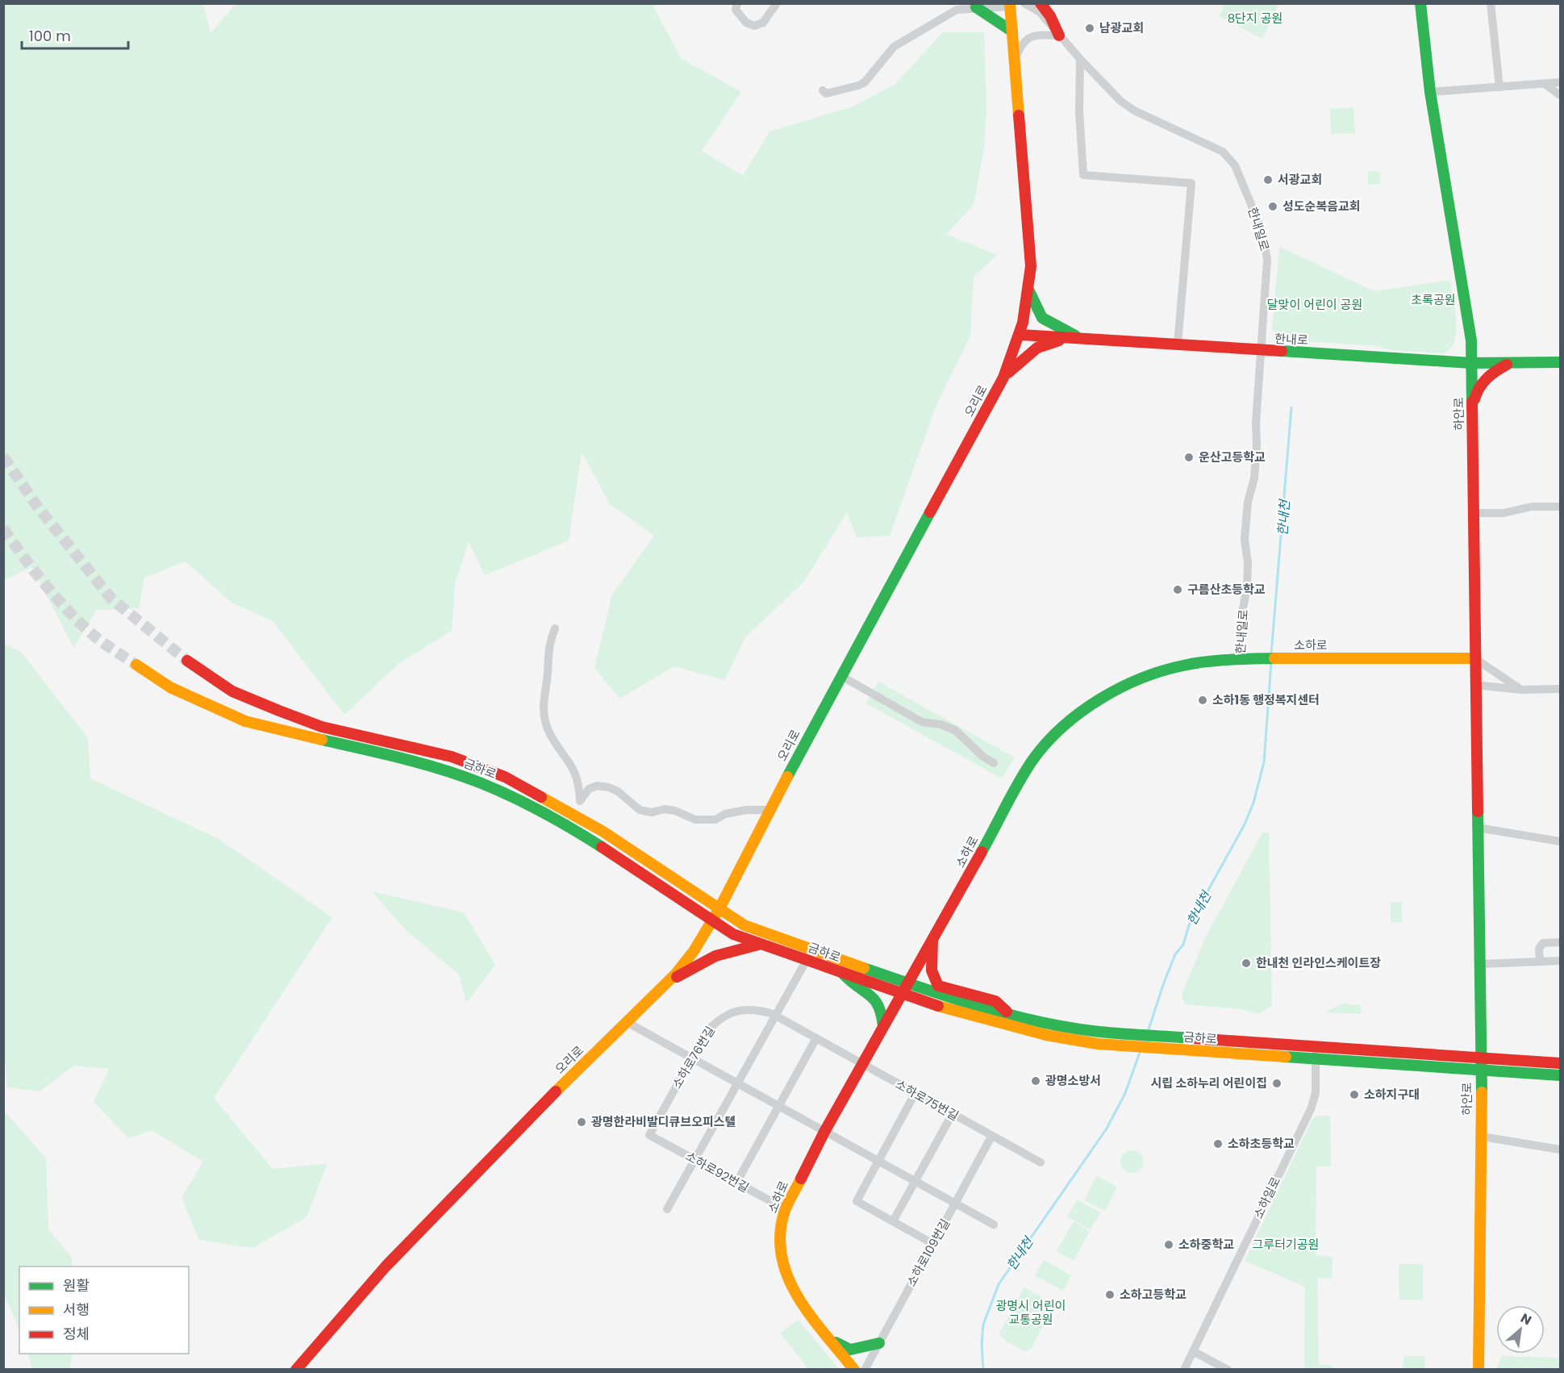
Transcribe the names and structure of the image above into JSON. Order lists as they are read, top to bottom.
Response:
{
  "streets": {
    "main road": [
      "한내로",
      "오리로",
      "하안로",
      "소하로",
      "금하로"
    ],
    "street": [
      "한내일로",
      "소하로76번길",
      "소하로75번길",
      "소하로92번길",
      "소하일로",
      "소하로109번길"
    ]
  },
  "crossings": [
    ["한내일로", "한내로"],
    ["한내일로", "소하로"],
    ["한내로", "오리로"],
    ["한내로", "하안로"],
    ["오리로", "금하로"],
    ["하안로", "소하로"],
    ["하안로", "금하로"],
    ["소하로", "금하로"],
    ["소하로", "소하로76번길"],
    ["소하로", "소하로75번길"],
    ["소하로", "소하로92번길"],
    ["금하로", "소하일로"],
    ["소하로76번길", "소하로75번길"],
    ["소하로76번길", "소하로92번길"],
    ["소하로75번길", "소하로109번길"]
  ],
  "water": ["한내천"],
  "parks": [
    "8단지 공원",
    "초록공원",
    "달맞이 어린이 공원",
    "그루터기공원",
    "광명시 어린이 교통공원"
  ],
  "places": [
    "남광교회",
    "서광교회",
    "성도순복음교회",
    "운산고등학교",
    "구름산초등학교",
    "소하1동 행정복지센터",
    "한내천 인라인스케이트장",
    "광명소방서",
    "시립 소하누리 어린이집",
    "소하지구대",
    "광명한라비발디큐브오피스텔",
    "소하초등학교",
    "소하중학교",
    "소하고등학교"
  ],
  "legend": ["원활", "서행", "정체"],
  "scale_bar": "100 m",
  "north": "top right"
}
